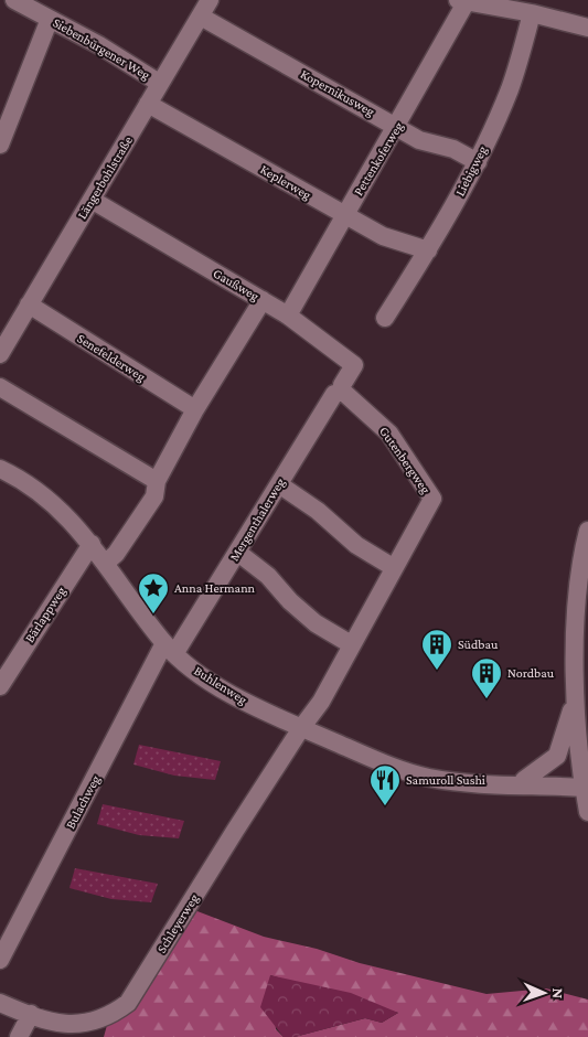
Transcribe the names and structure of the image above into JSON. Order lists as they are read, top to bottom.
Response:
{
  "streets": {
    "street": [
      "Siebenbürgener Weg",
      "Kopernikusweg",
      "Pettenkoferweg",
      "Liebigweg",
      "Längerbohlstraße",
      "Keplerweg",
      "Gaußweg",
      "Senefelderweg",
      "Gutenbergweg",
      "Mergenthalerweg",
      "Bärlappweg",
      "Buhlenweg",
      "Bulachweg",
      "Schleyerweg"
    ]
  },
  "crossings": [
    ["Siebenbürgener Weg", "Längerbohlstraße"],
    ["Kopernikusweg", "Pettenkoferweg"],
    ["Kopernikusweg", "Liebigweg"],
    ["Kopernikusweg", "Längerbohlstraße"],
    ["Pettenkoferweg", "Keplerweg"],
    ["Pettenkoferweg", "Gaußweg"],
    ["Liebigweg", "Keplerweg"],
    ["Längerbohlstraße", "Keplerweg"],
    ["Längerbohlstraße", "Gaußweg"],
    ["Längerbohlstraße", "Senefelderweg"],
    ["Gaußweg", "Gutenbergweg"],
    ["Gaußweg", "Mergenthalerweg"],
    ["Gutenbergweg", "Mergenthalerweg"],
    ["Gutenbergweg", "Buhlenweg"],
    ["Gutenbergweg", "Schleyerweg"],
    ["Mergenthalerweg", "Buhlenweg"],
    ["Mergenthalerweg", "Bulachweg"],
    ["Bärlappweg", "Buhlenweg"],
    ["Buhlenweg", "Bulachweg"],
    ["Buhlenweg", "Schleyerweg"]
  ],
  "places": {
    "place": ["Anna Hermann"],
    "building": ["Südbau", "Nordbau"],
    "restaurant": ["Samuroll Sushi"]
  },
  "north": "right"
}
